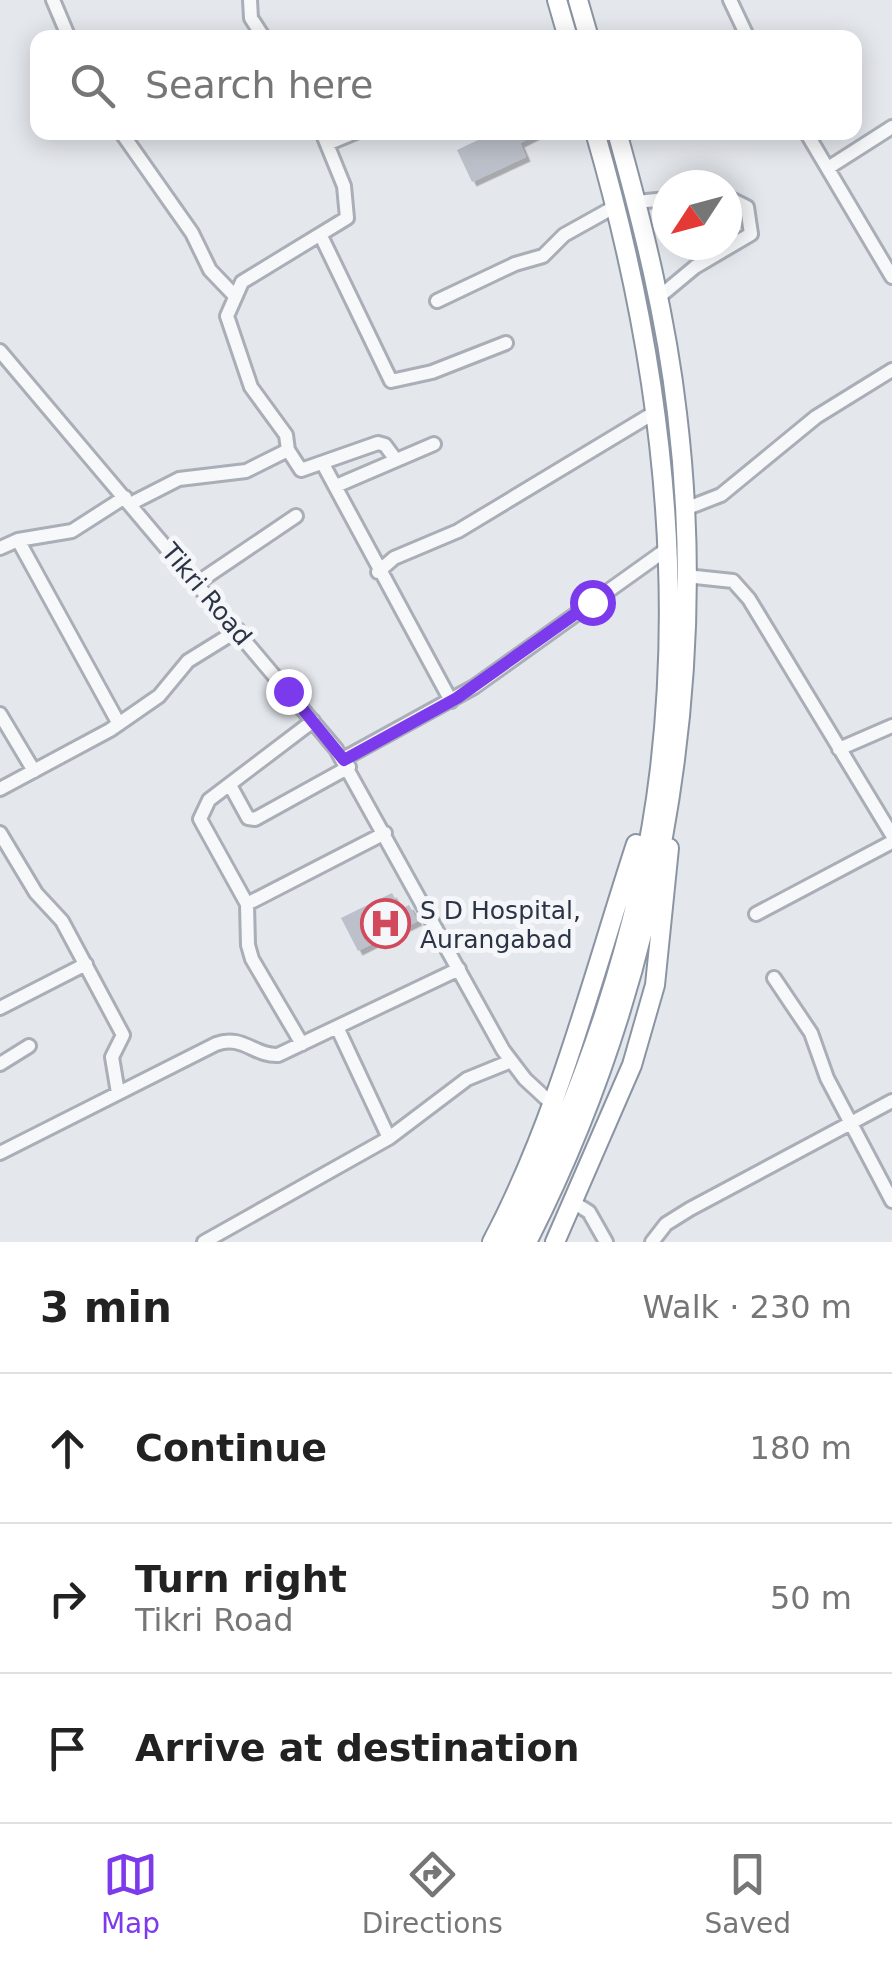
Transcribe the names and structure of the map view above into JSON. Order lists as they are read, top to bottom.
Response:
{
  "streets": {
    "street": ["Tikri Road"]
  },
  "places": {
    "hospital": ["S D Hospital, Aurangabad"]
  },
  "north": "bottom left",
  "page": {
    "search": "Search here",
    "heading": ["3 min", "Walk · 230 m"],
    "list": [
      ["Continue", "180 m"],
      ["Turn right", "Tikri Road", "50 m"],
      "Arrive at destination"
    ],
    "nav": ["Map", "Directions", "Saved"]
  }
}
